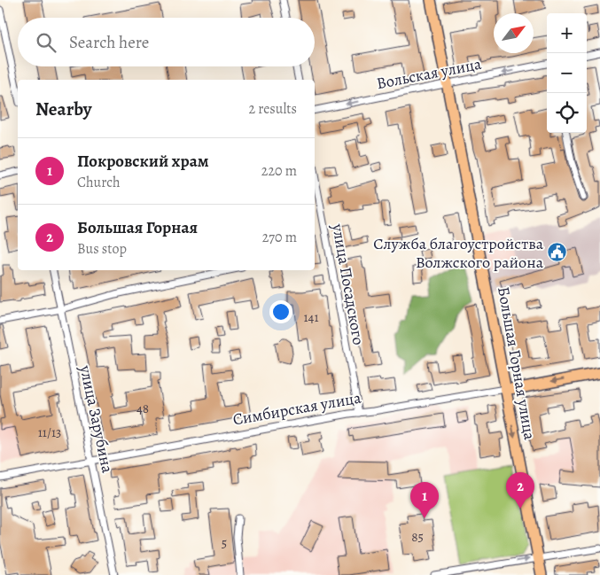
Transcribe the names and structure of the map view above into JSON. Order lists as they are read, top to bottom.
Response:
{
  "streets": {
    "main road": ["Большая Горная улица", "Симбирская улица"],
    "street": ["Вольская улица", "улица Посадского", "улица Зарубина"]
  },
  "crossings": [
    ["Вольская улица", "Большая Горная улица"],
    ["улица Посадского", "Симбирская улица"],
    ["Большая Горная улица", "Симбирская улица"],
    ["Симбирская улица", "улица Зарубина"]
  ],
  "one_way": ["Вольская улица"],
  "places": {
    "public building": ["Служба благоустройства Волжского района"]
  },
  "house_numbers": [
    "141",
    "48",
    "11/13",
    "85",
    "5"
  ],
  "north": "top right",
  "page": {
    "map_buttons": ["+", "−"],
    "search": "Search here",
    "heading": ["Nearby", "2 results"],
    "list": [
      {
        "mark": "1",
        "name": "Покровский храм",
        "note": "Church",
        "value": "220 m"
      },
      {
        "mark": "2",
        "name": "Большая Горная",
        "note": "Bus stop",
        "value": "270 m"
      }
    ],
    "pins": ["2", "1"]
  }
}
